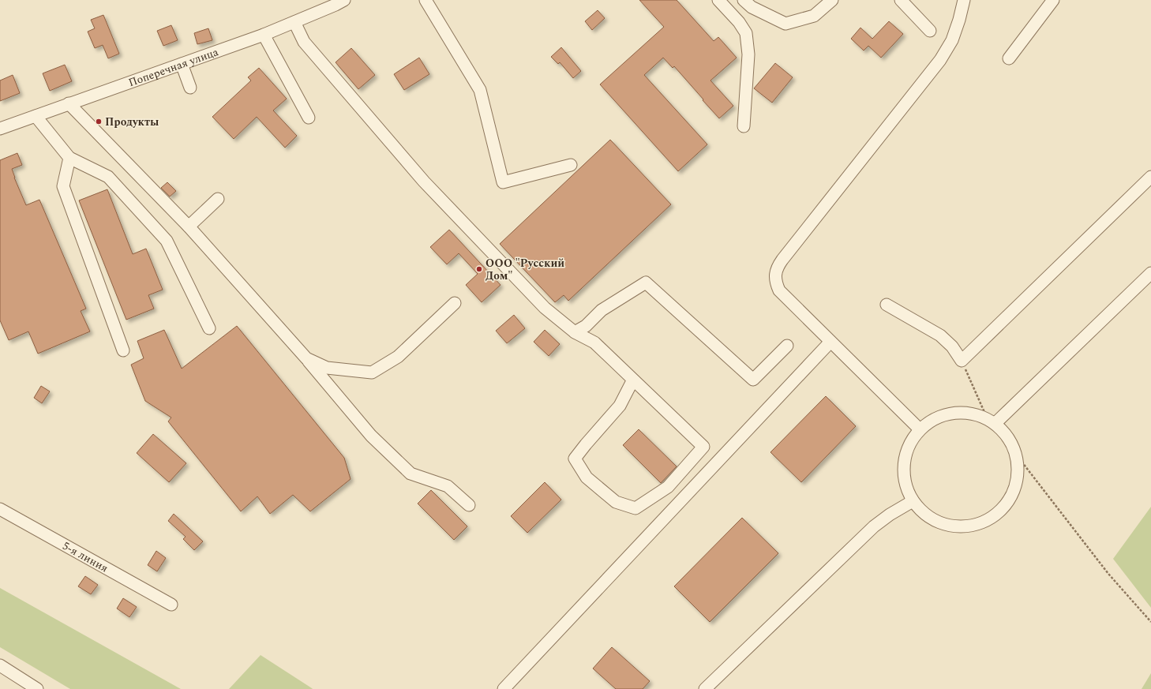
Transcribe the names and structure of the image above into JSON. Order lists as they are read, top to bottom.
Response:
{
  "streets": {
    "street": ["Поперечная улица", "5-я линия"]
  },
  "places": ["Продукты", "ООО \"Русский Дом\""]
}
